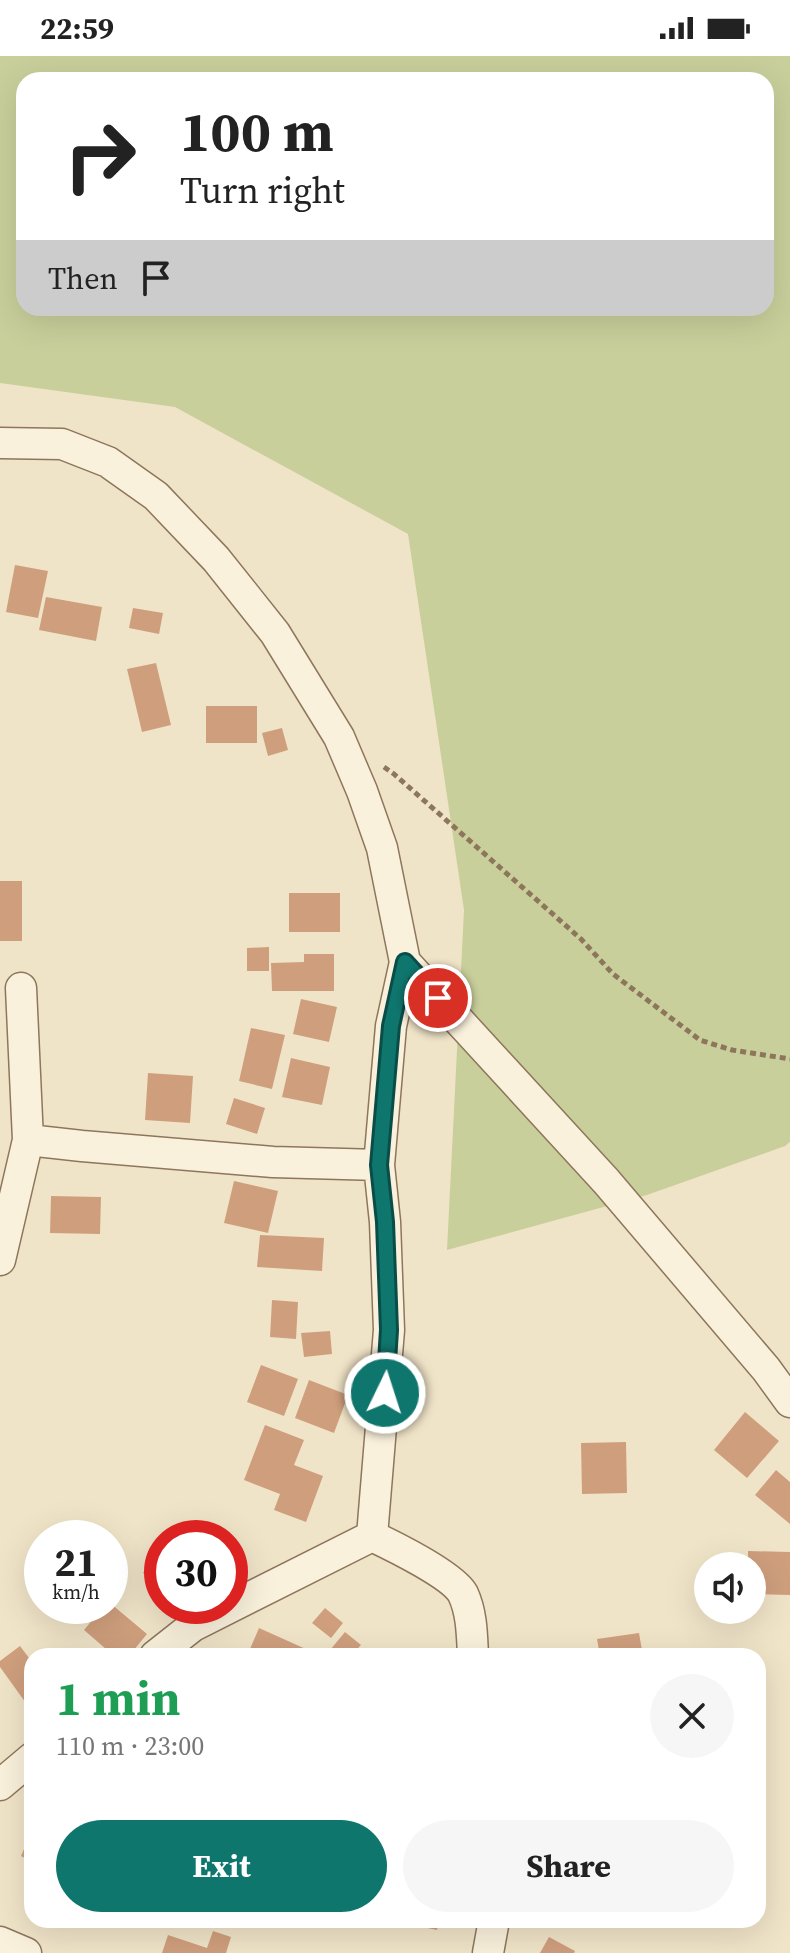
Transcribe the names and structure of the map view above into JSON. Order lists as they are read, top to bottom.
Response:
{
  "page": {
    "status": "22:59",
    "turn": ["100 m", "Turn right"],
    "then": "Then",
    "speed": "21 km/h",
    "limit": "30",
    "heading": ["1 min", "110 m · 23:00"],
    "buttons": ["Exit", "Share"]
  }
}
